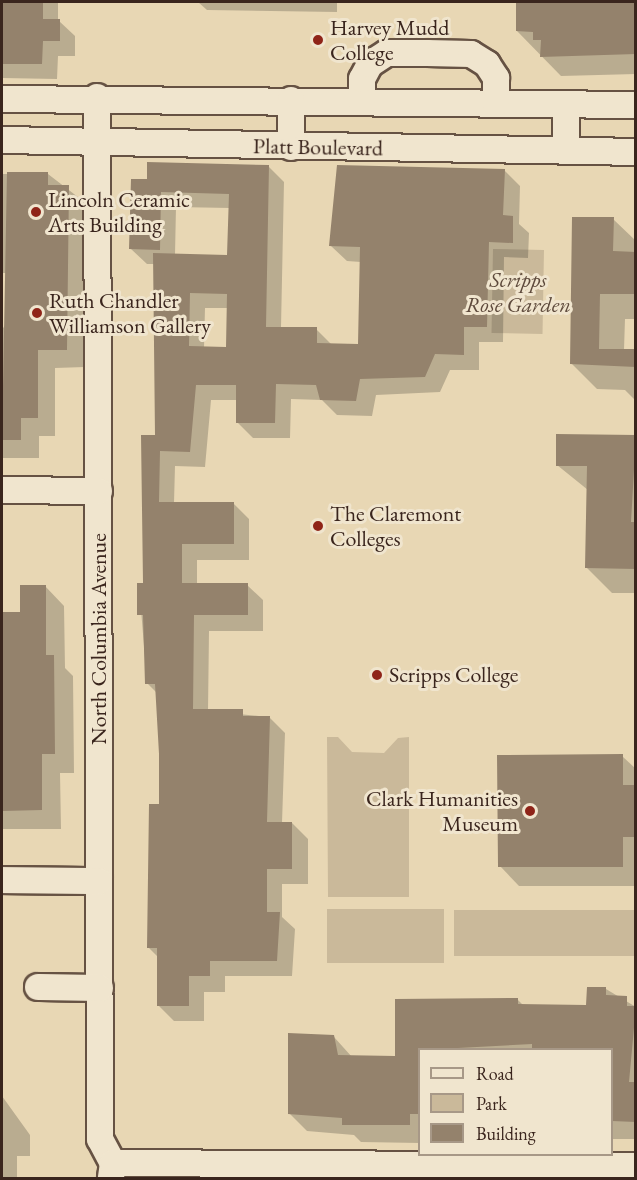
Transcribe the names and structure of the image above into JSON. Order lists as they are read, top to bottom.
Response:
{
  "streets": {
    "street": ["Platt Boulevard", "North Columbia Avenue"]
  },
  "crossings": [
    ["Platt Boulevard", "North Columbia Avenue"]
  ],
  "parks": ["Scripps Rose Garden"],
  "places": [
    "Harvey Mudd College",
    "Lincoln Ceramic Arts Building",
    "Ruth Chandler Williamson Gallery",
    "The Claremont Colleges",
    "Scripps College",
    "Clark Humanities Museum"
  ],
  "legend": ["Road", "Park", "Building"]
}
